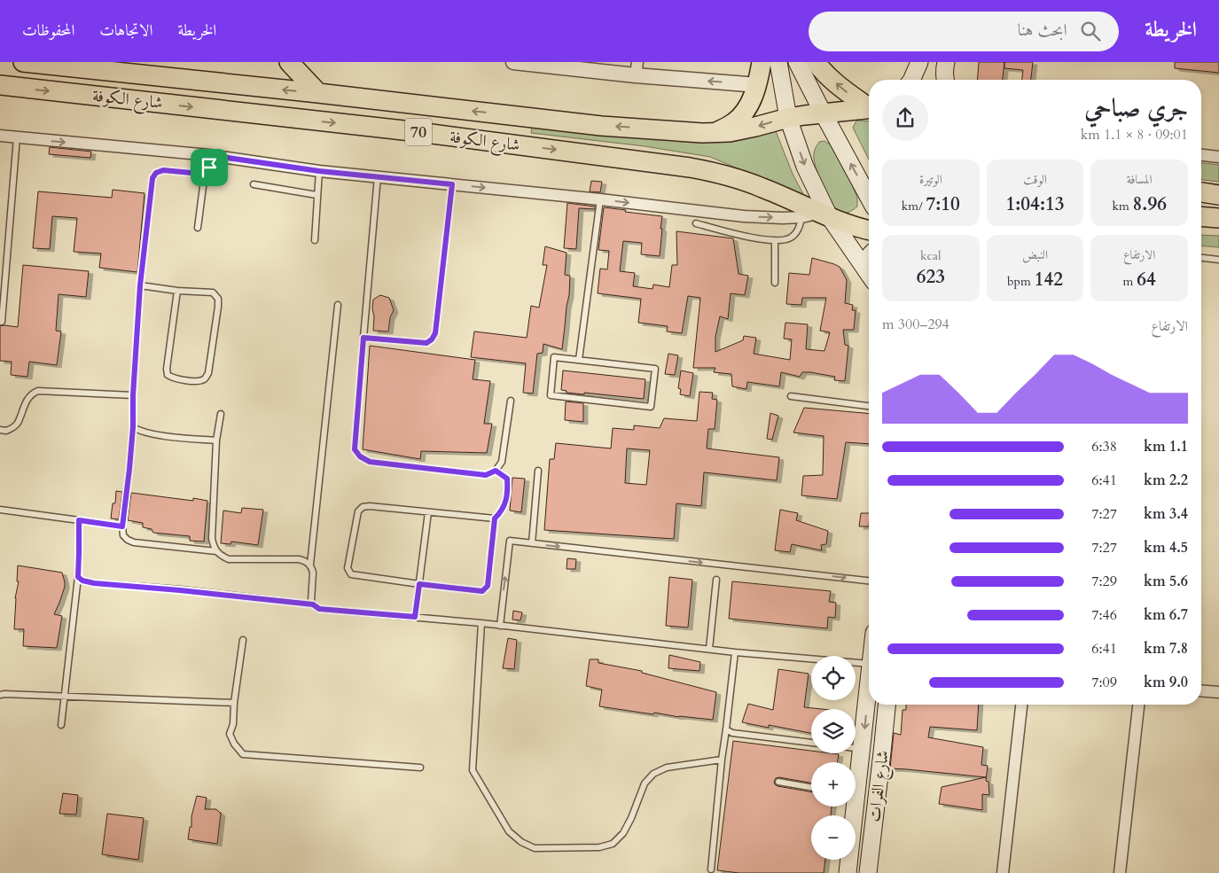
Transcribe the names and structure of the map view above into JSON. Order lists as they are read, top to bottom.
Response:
{
  "streets": {
    "highway": ["شارع الكوفة", "70"],
    "main road": ["شارع الفرات"]
  },
  "crossings": [
    ["شارع الكوفة", "70"]
  ],
  "page": {
    "header": "الخريطة",
    "search": "ابحث هنا",
    "nav": ["الخريطة", "الاتجاهات", "المحفوظات"],
    "heading": ["جري صباحي", "09:01 · 8 × 1.1 km"],
    "stats": [
      ["المسافة", "8.96 km"],
      ["الوقت", "1:04:13"],
      ["الوتيرة", "7:10 /km"],
      ["الارتفاع", "64 m"],
      ["النبض", "142 bpm"],
      ["kcal", "623"]
    ],
    "chart": ["الارتفاع", "294–300 m"],
    "list": [
      {
        "name": "1.1 km",
        "note": "6:38"
      },
      {
        "name": "2.2 km",
        "note": "6:41"
      },
      {
        "name": "3.4 km",
        "note": "7:27"
      },
      {
        "name": "4.5 km",
        "note": "7:27"
      },
      {
        "name": "5.6 km",
        "note": "7:29"
      },
      {
        "name": "6.7 km",
        "note": "7:46"
      },
      {
        "name": "7.8 km",
        "note": "6:41"
      },
      {
        "name": "9.0 km",
        "note": "7:09"
      }
    ],
    "map_buttons": ["+", "−"]
  }
}
